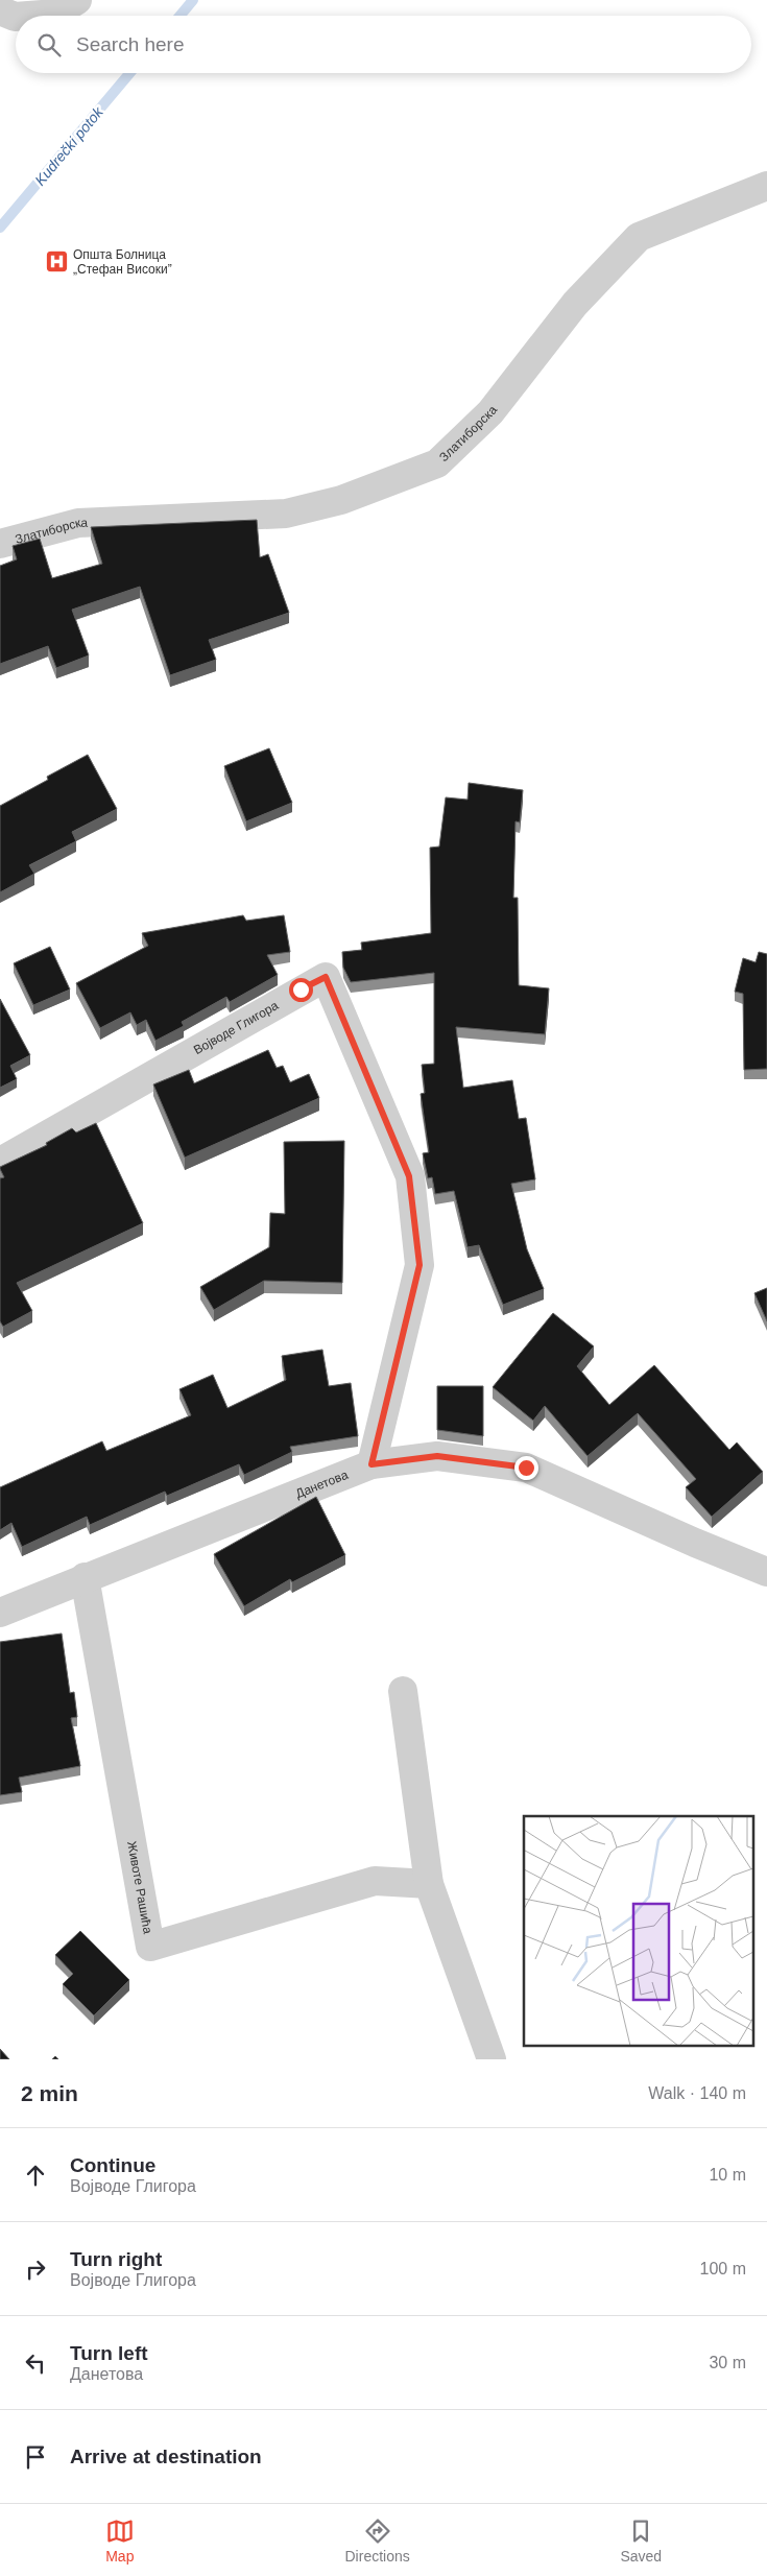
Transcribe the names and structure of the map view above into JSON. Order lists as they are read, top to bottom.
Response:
{
  "streets": {
    "street": [
      "Златиборска",
      "Војводе Глигора",
      "Данетова",
      "Животе Рашића"
    ]
  },
  "crossings": [
    ["Војводе Глигора", "Данетова"],
    ["Данетова", "Животе Рашића"]
  ],
  "water": ["Kudrečki potok"],
  "places": {
    "hospital": ["Општа Болница „Стефан Високи”"]
  },
  "page": {
    "search": "Search here",
    "heading": ["2 min", "Walk · 140 m"],
    "list": [
      ["Continue", "Војводе Глигора", "10 m"],
      ["Turn right", "Војводе Глигора", "100 m"],
      ["Turn left", "Данетова", "30 m"],
      "Arrive at destination"
    ],
    "nav": ["Map", "Directions", "Saved"]
  }
}
